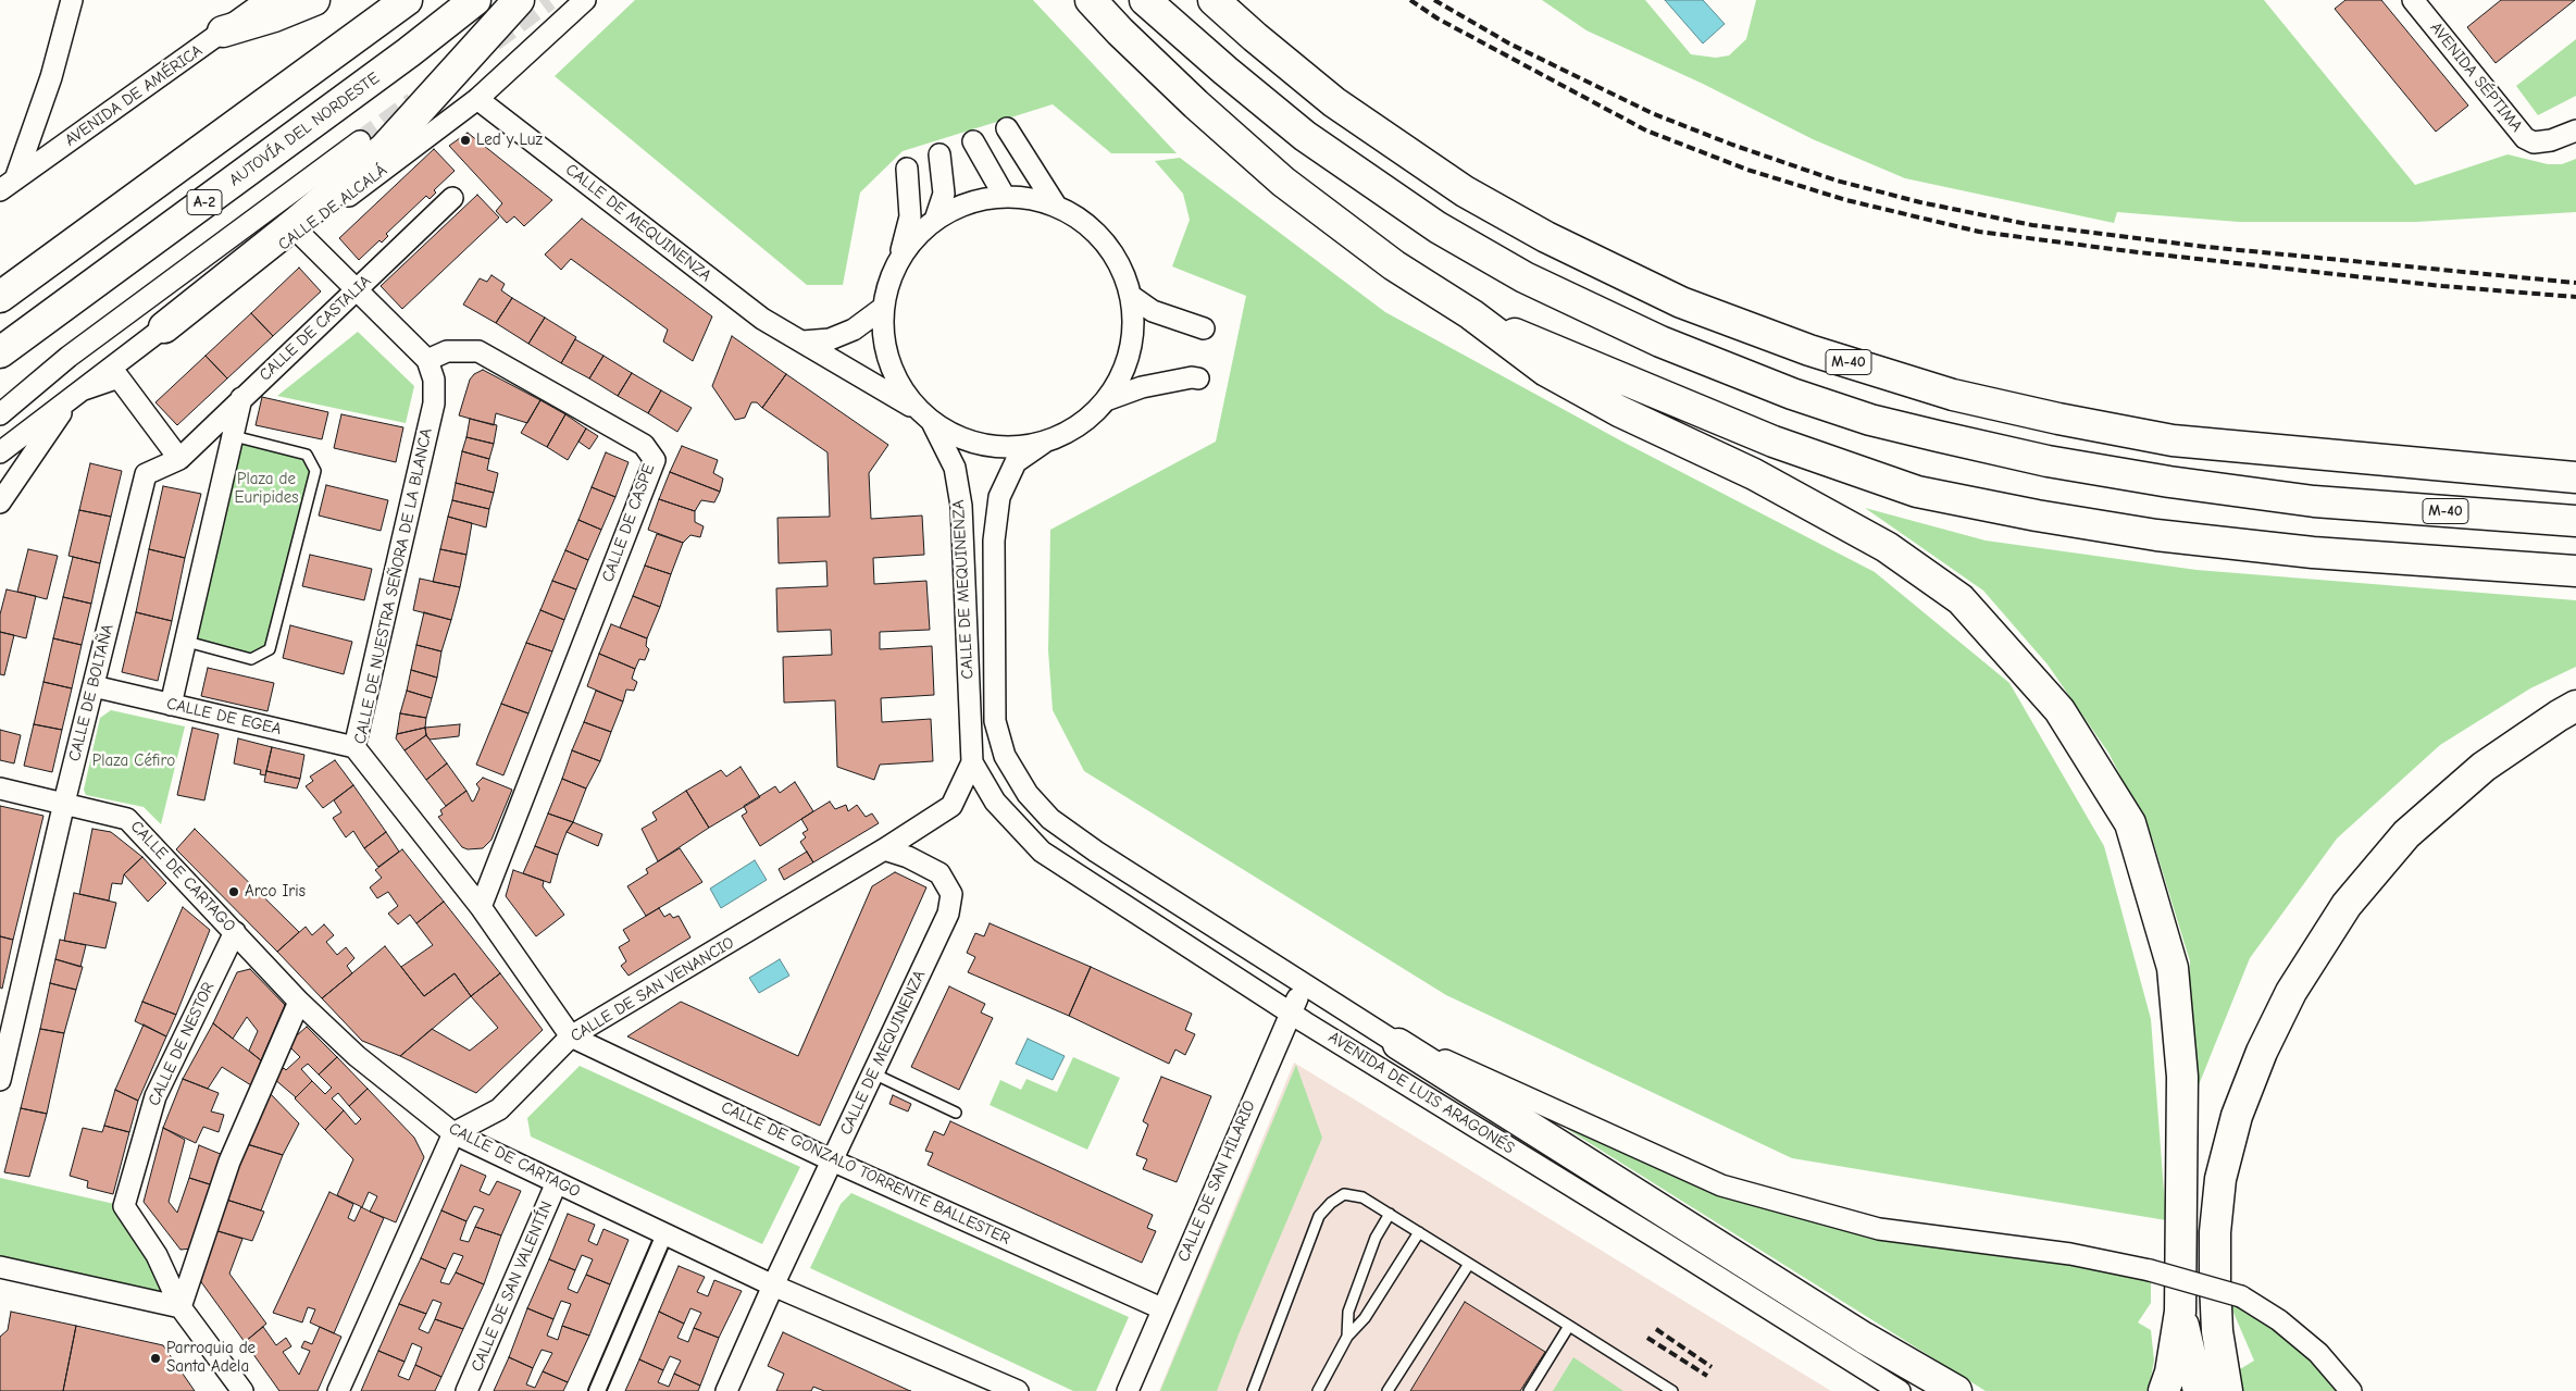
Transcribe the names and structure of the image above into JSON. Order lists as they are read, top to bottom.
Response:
{
  "streets": {
    "highway": ["AUTOVÍA DEL NORDESTE", "A-2", "M-40"],
    "street": [
      "AVENIDA SÉPTIMA",
      "AVENIDA DE AMÉRICA",
      "CALLE DE ALCALÁ",
      "CALLE DE MEQUINENZA",
      "CALLE DE CASTALIA",
      "CALLE DE CASPE",
      "CALLE DE NUESTRA SEÑORA DE LA BLANCA",
      "CALLE DE BOLTAÑA",
      "CALLE DE EGEA",
      "CALLE DE CARTAGO",
      "CALLE DE SAN VENANCIO",
      "CALLE DE NESTOR",
      "AVENIDA DE LUIS ARAGONÉS",
      "CALLE DE GONZALO TORRENTE BALLESTER",
      "CALLE DE SAN HILARIO",
      "CALLE DE SAN VALENTÍN"
    ]
  },
  "crossings": [
    ["CALLE DE ALCALÁ", "CALLE DE MEQUINENZA"],
    ["CALLE DE MEQUINENZA", "CALLE DE CARTAGO"],
    ["CALLE DE MEQUINENZA", "CALLE DE SAN VENANCIO"],
    ["CALLE DE MEQUINENZA", "AVENIDA DE LUIS ARAGONÉS"],
    ["CALLE DE MEQUINENZA", "CALLE DE GONZALO TORRENTE BALLESTER"],
    ["CALLE DE CASTALIA", "CALLE DE BOLTAÑA"],
    ["CALLE DE CASPE", "CALLE DE NUESTRA SEÑORA DE LA BLANCA"],
    ["CALLE DE NUESTRA SEÑORA DE LA BLANCA", "CALLE DE EGEA"],
    ["CALLE DE NUESTRA SEÑORA DE LA BLANCA", "CALLE DE SAN VENANCIO"],
    ["CALLE DE NUESTRA SEÑORA DE LA BLANCA", "CALLE DE GONZALO TORRENTE BALLESTER"],
    ["CALLE DE BOLTAÑA", "CALLE DE EGEA"],
    ["CALLE DE BOLTAÑA", "CALLE DE CARTAGO"],
    ["CALLE DE CARTAGO", "CALLE DE SAN VENANCIO"],
    ["CALLE DE CARTAGO", "CALLE DE NESTOR"],
    ["CALLE DE CARTAGO", "CALLE DE SAN VALENTÍN"],
    ["CALLE DE SAN VENANCIO", "AVENIDA DE LUIS ARAGONÉS"],
    ["CALLE DE SAN VENANCIO", "CALLE DE GONZALO TORRENTE BALLESTER"],
    ["AVENIDA DE LUIS ARAGONÉS", "CALLE DE SAN HILARIO"],
    ["CALLE DE GONZALO TORRENTE BALLESTER", "CALLE DE SAN HILARIO"]
  ],
  "parks": ["Plaza de Euripides", "Plaza Céfiro"],
  "places": ["Led y Luz", "Arco Iris", "Parroquia de Santa Adela"]
}
